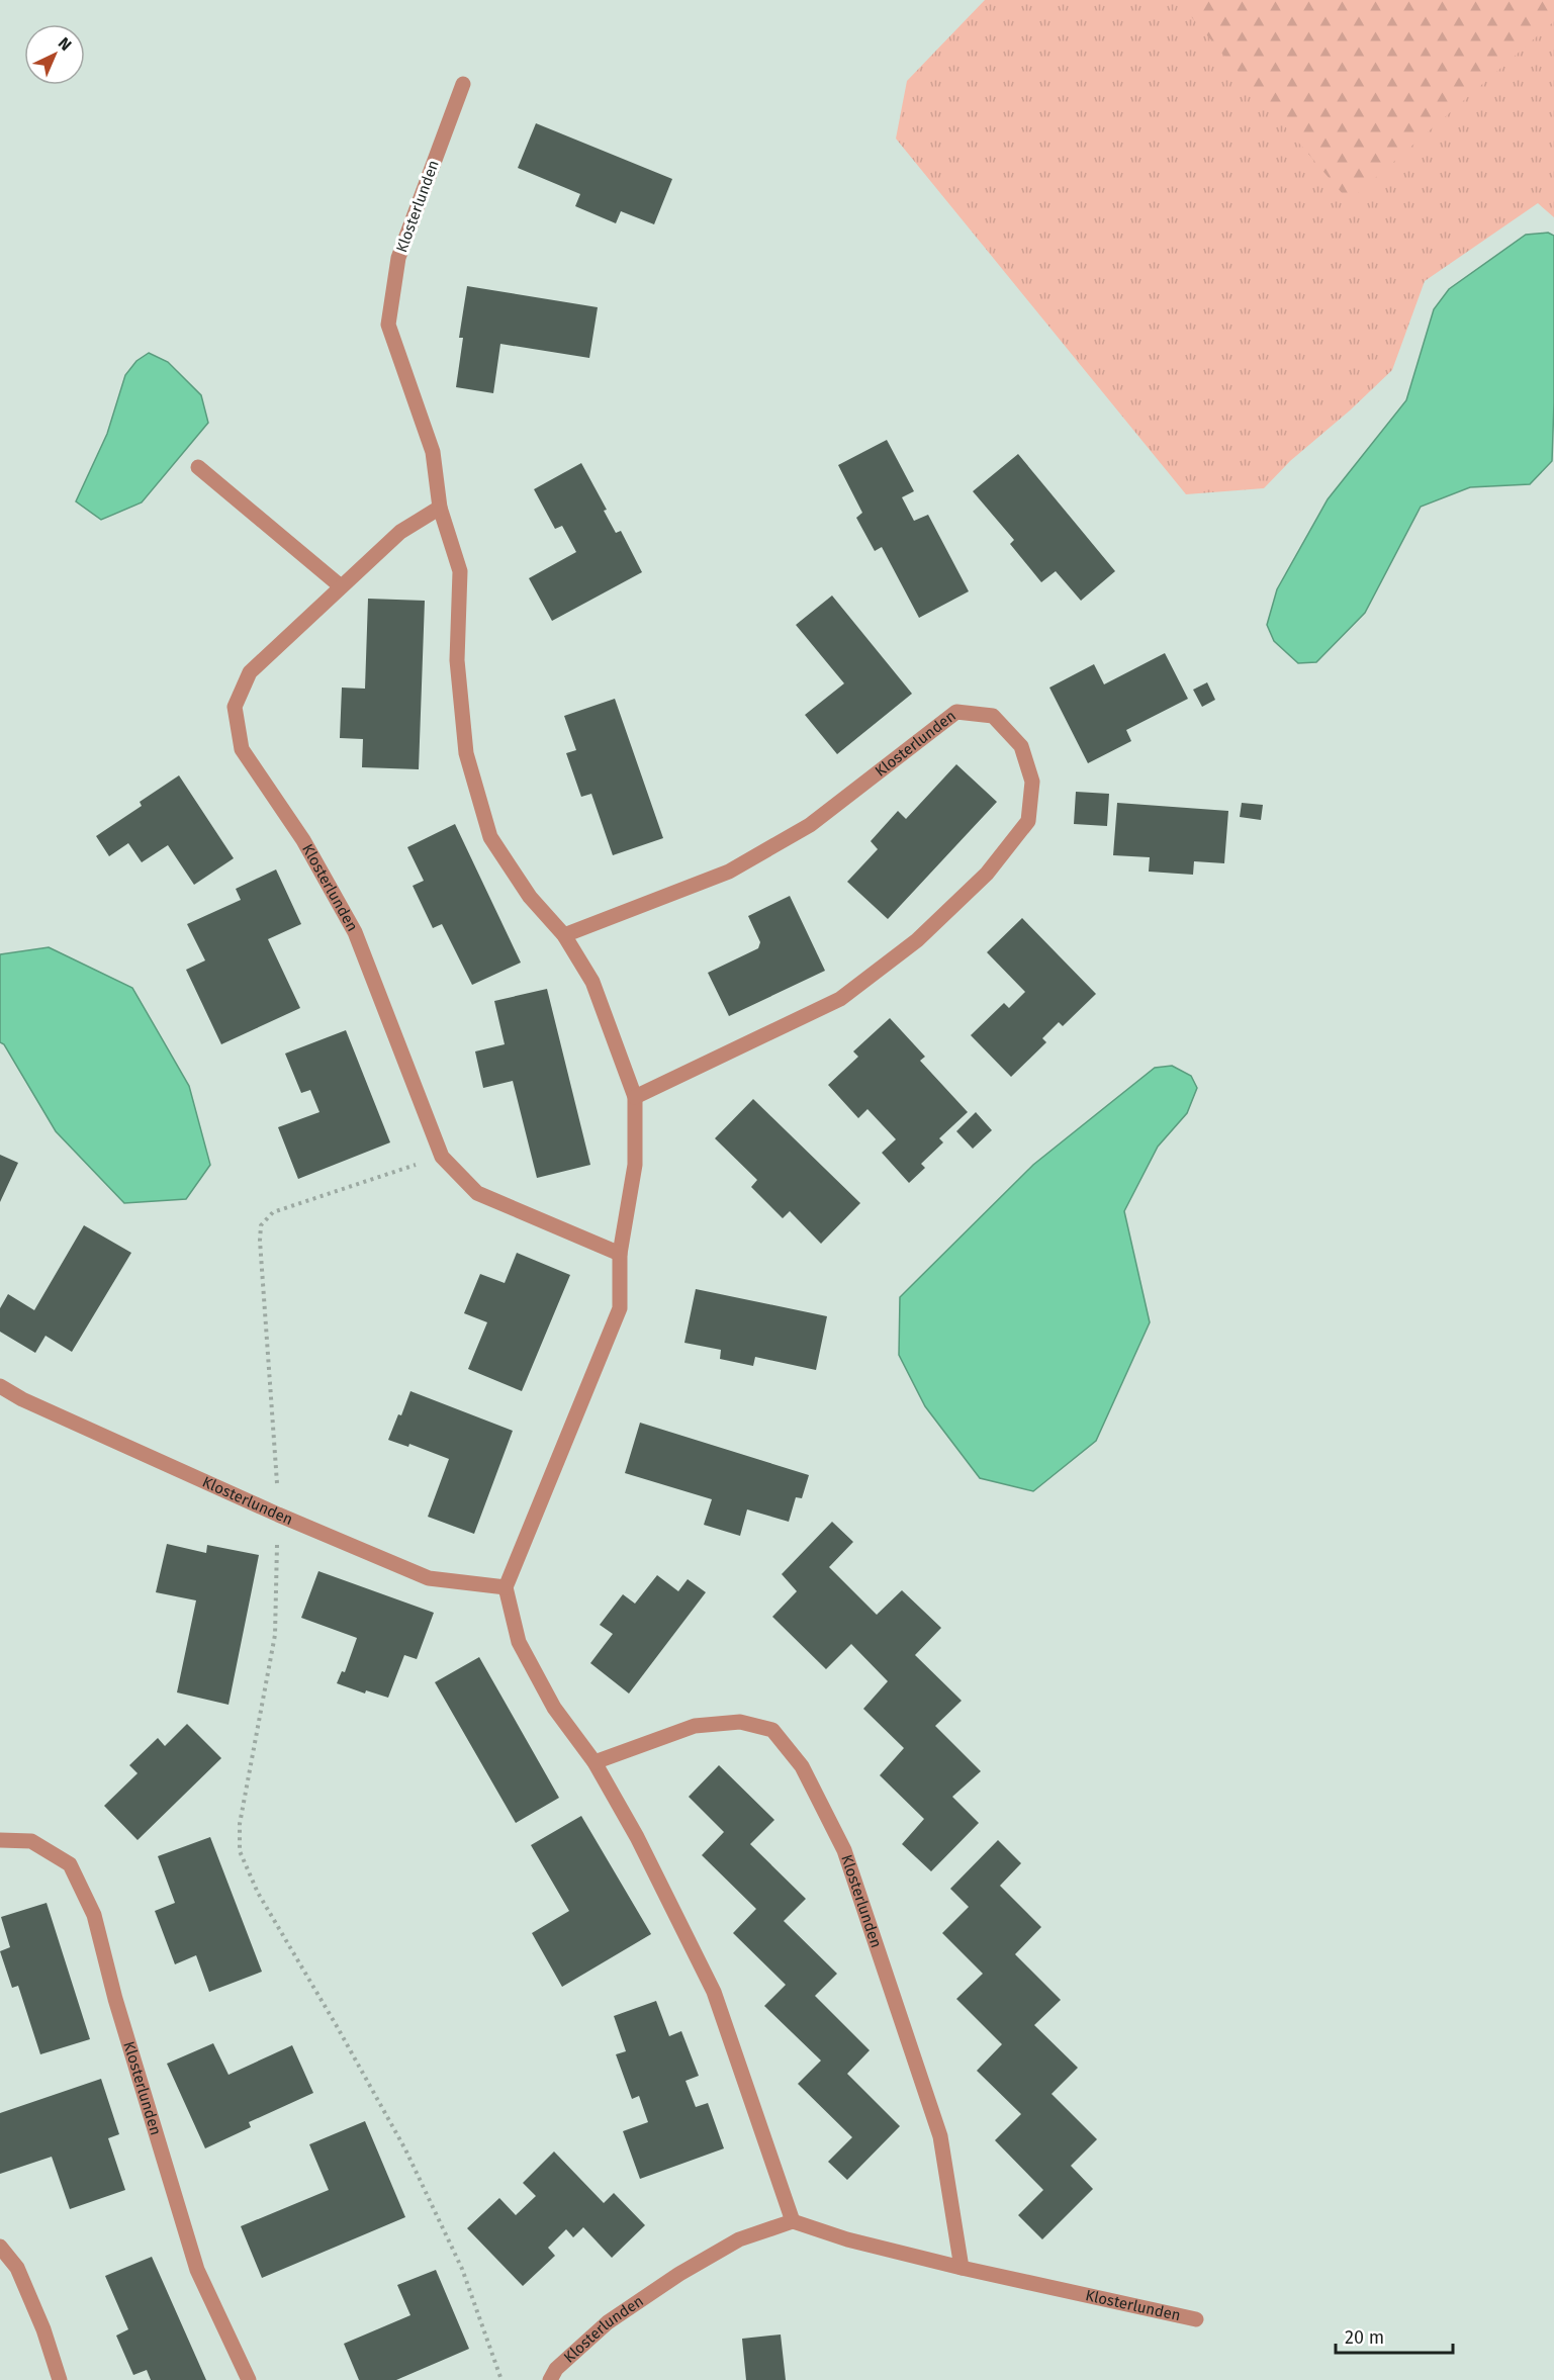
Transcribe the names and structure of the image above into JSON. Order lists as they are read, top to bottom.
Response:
{
  "streets": {
    "street": ["Klosterlunden"]
  },
  "scale_bar": "20 m",
  "north": "top right"
}
